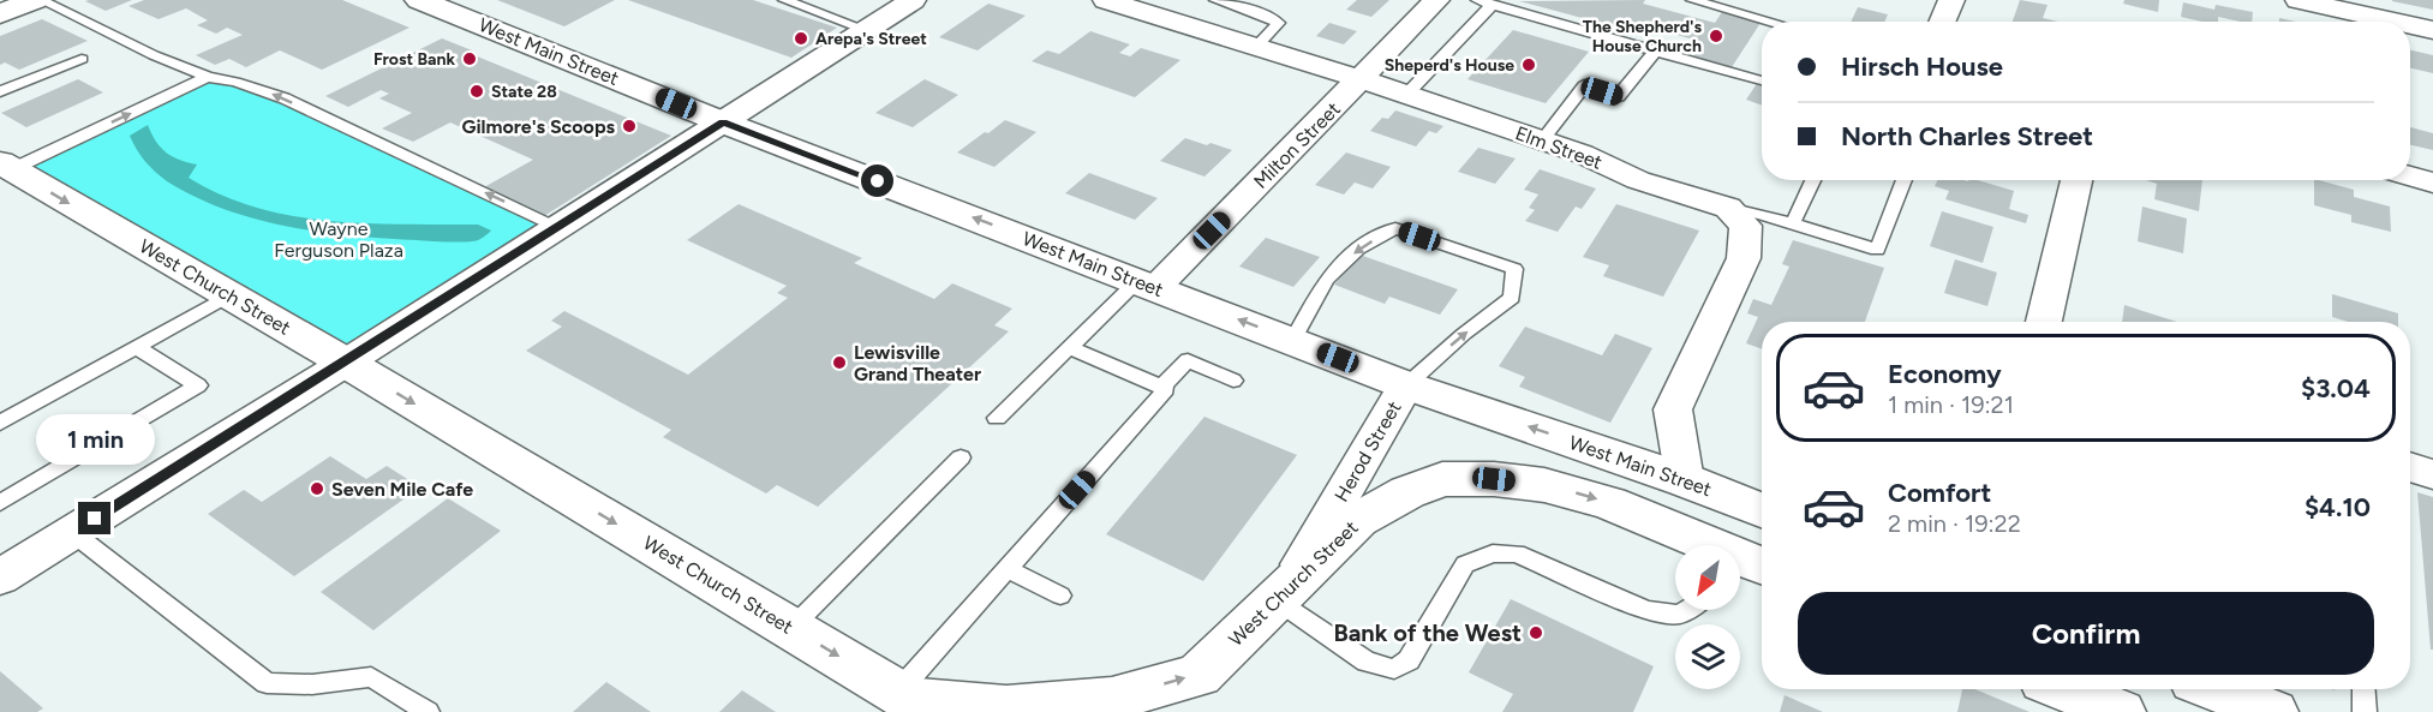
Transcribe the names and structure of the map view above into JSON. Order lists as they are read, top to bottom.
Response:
{
  "streets": {
    "main road": ["West Main Street", "West Church Street"],
    "street": ["Milton Street", "Elm Street", "Herod Street"]
  },
  "crossings": [
    ["West Main Street", "Milton Street"],
    ["West Main Street", "Herod Street"],
    ["Milton Street", "Elm Street"],
    ["West Church Street", "Herod Street"]
  ],
  "one_way": ["West Main Street", "West Church Street"],
  "parks": ["Wayne Ferguson Plaza"],
  "places": [
    "The Shepherd's House Church",
    "Arepa's Street",
    "Frost Bank",
    "Sheperd's House",
    "State 28",
    "Gilmore's Scoops",
    "Lewisville Grand Theater",
    "Seven Mile Cafe",
    "Bank of the West"
  ],
  "north": "bottom left",
  "page": {
    "banner": ["Hirsch House", "North Charles Street"],
    "list": [
      {
        "name": "Economy",
        "note": "1 min · 19:21",
        "value": "$3.04"
      },
      {
        "name": "Comfort",
        "note": "2 min · 19:22",
        "value": "$4.10"
      }
    ],
    "bubble": "1 min",
    "buttons": "Confirm"
  }
}
